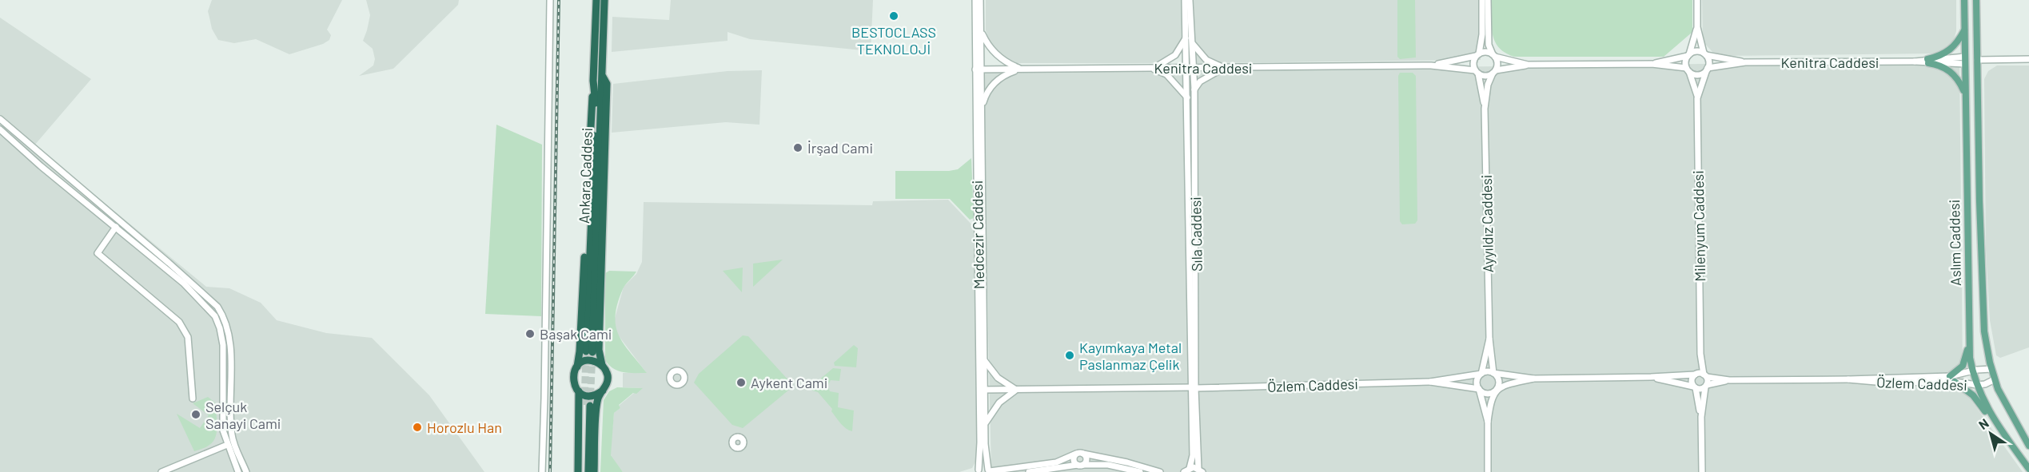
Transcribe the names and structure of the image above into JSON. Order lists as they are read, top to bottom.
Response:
{
  "streets": {
    "highway": ["Ankara Caddesi"],
    "main road": ["Aslım Caddesi"],
    "street": [
      "Kenitra Caddesi",
      "Ayyıldız Caddesi",
      "Milenyum Caddesi",
      "Sıla Caddesi",
      "Medcezir Caddesi",
      "Özlem Caddesi"
    ]
  },
  "crossings": [
    ["Kenitra Caddesi", "Sıla Caddesi"],
    ["Kenitra Caddesi", "Medcezir Caddesi"],
    ["Kenitra Caddesi", "Aslım Caddesi"],
    ["Ayyıldız Caddesi", "Özlem Caddesi"],
    ["Sıla Caddesi", "Özlem Caddesi"],
    ["Medcezir Caddesi", "Özlem Caddesi"],
    ["Aslım Caddesi", "Özlem Caddesi"]
  ],
  "places": [
    "BESTOCLASS TEKNOLOJİ",
    "İrşad Cami",
    "Başak Cami",
    "Kayımkaya Metal Paslanmaz Çelik",
    "Aykent Cami",
    "Selçuk Sanayi Cami",
    "Horozlu Han"
  ],
  "north": "top left"
}
